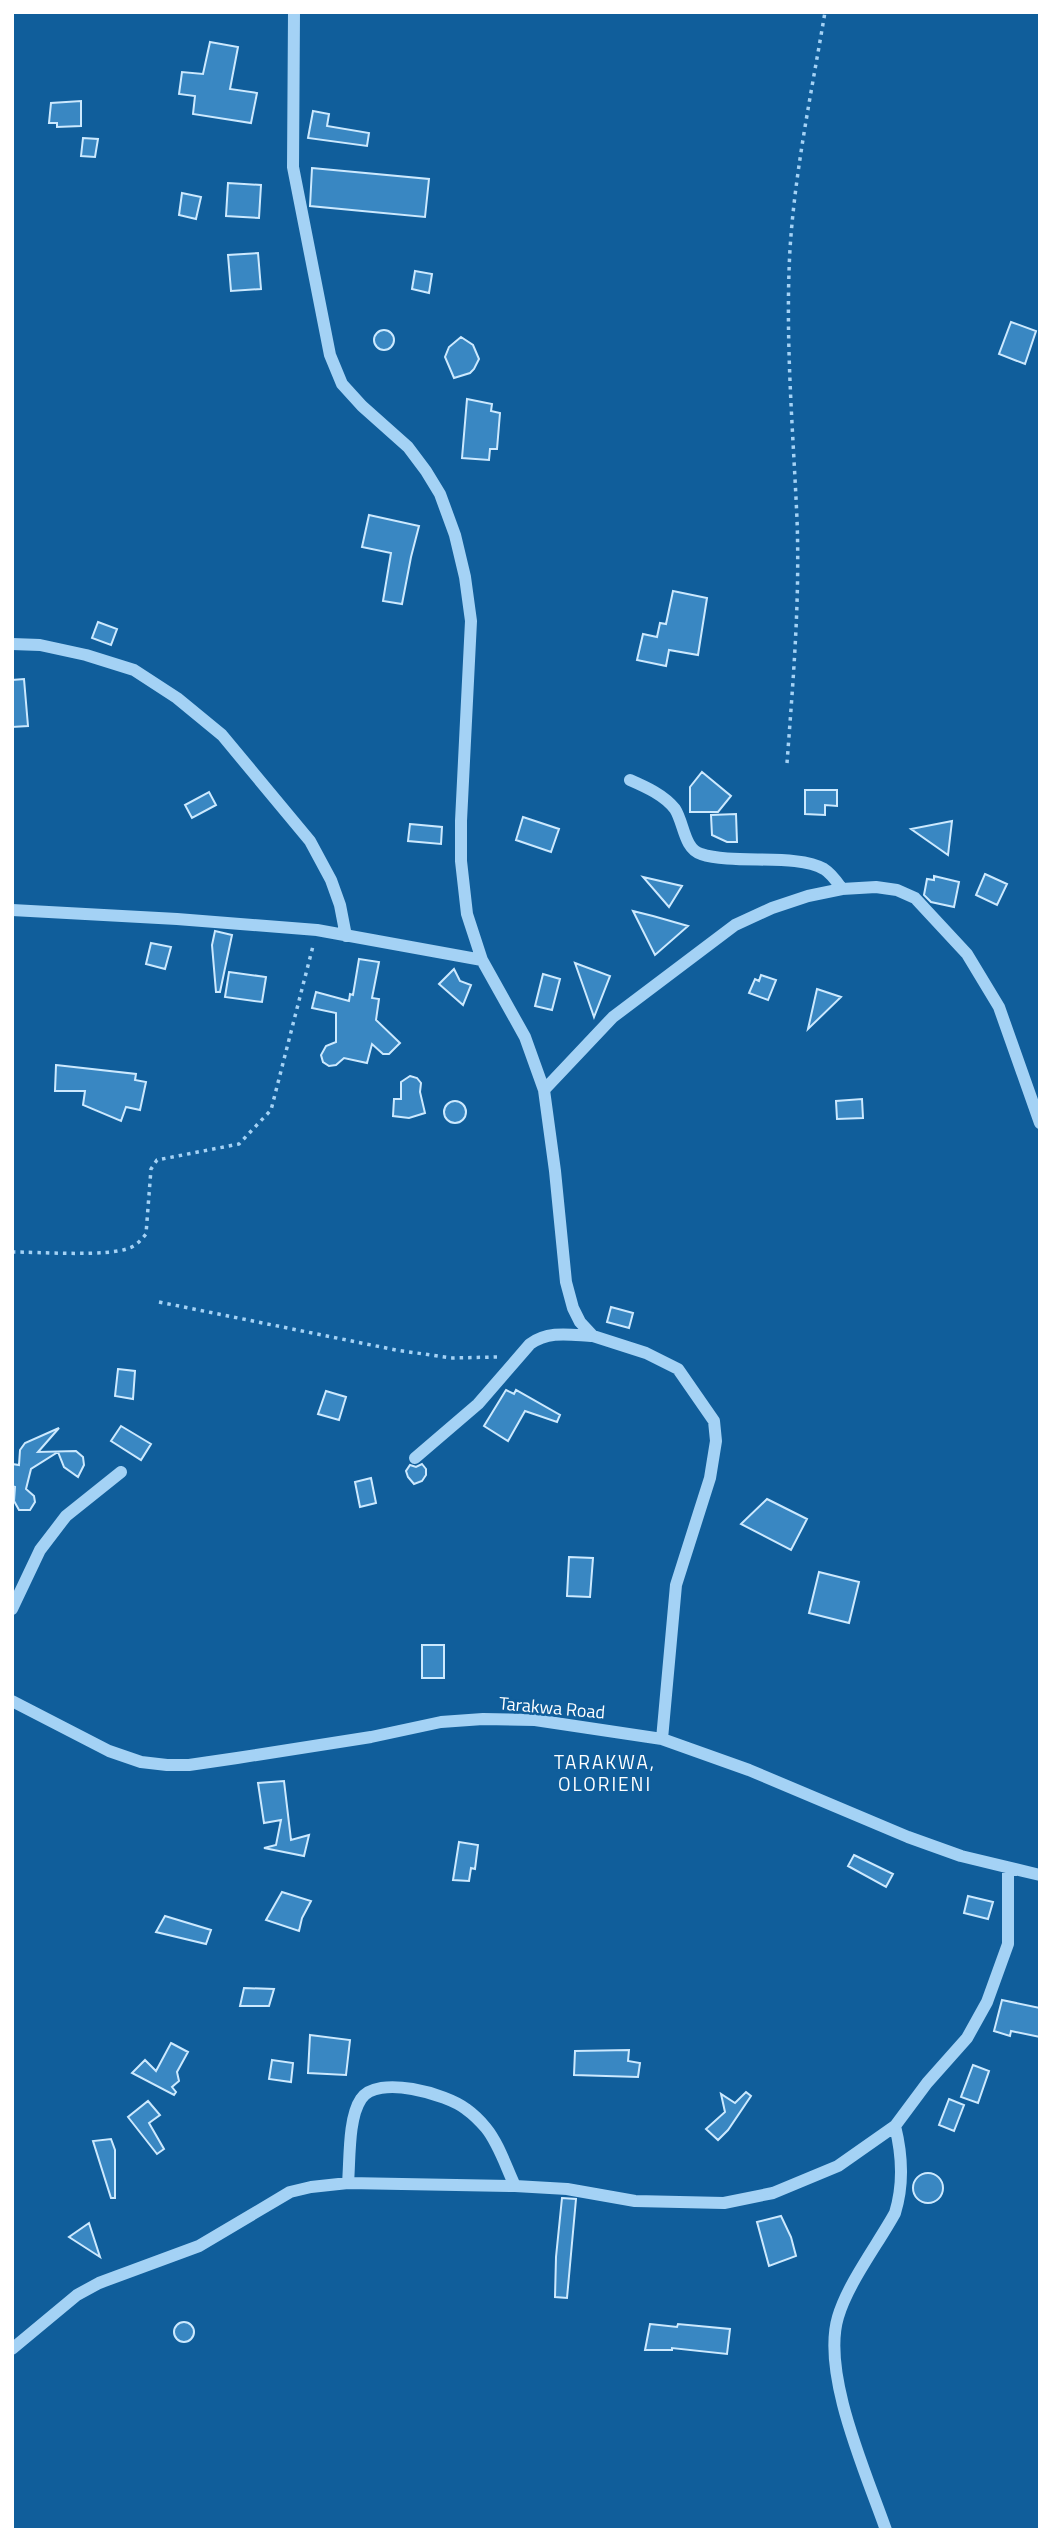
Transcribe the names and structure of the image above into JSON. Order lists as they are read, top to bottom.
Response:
{
  "streets": {
    "street": ["Tarakwa Road"]
  },
  "districts": ["TARAKWA, OLORIENI"]
}
